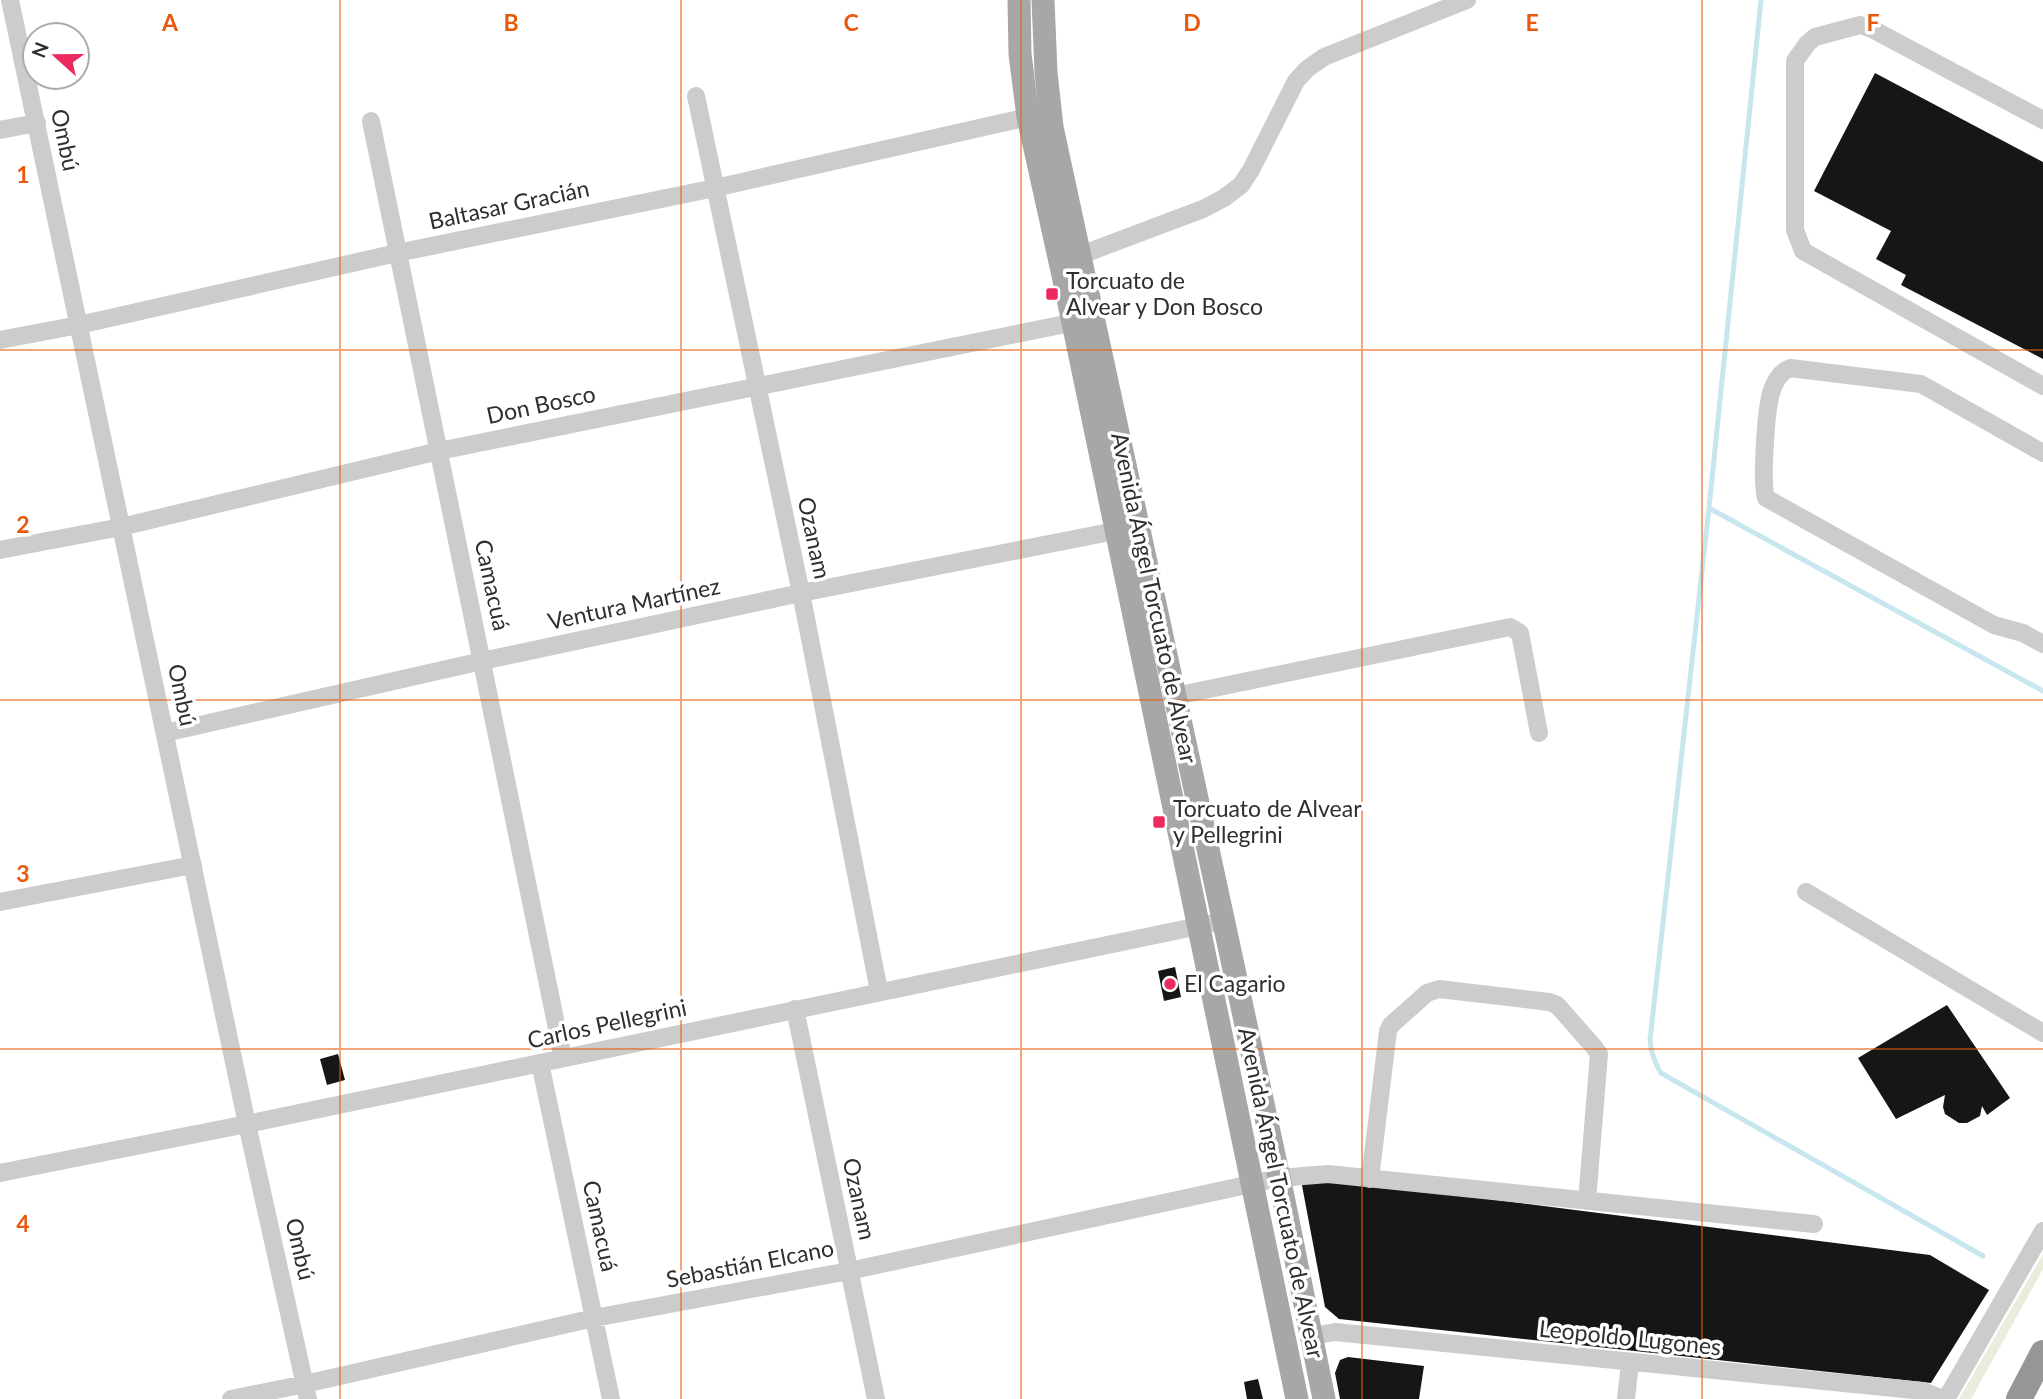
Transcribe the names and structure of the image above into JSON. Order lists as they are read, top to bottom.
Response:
{
  "streets": {
    "main road": ["Avenida Ángel Torcuato de Alvear"],
    "street": [
      "Ombú",
      "Baltasar Gracián",
      "Don Bosco",
      "Ozanam",
      "Camacuá",
      "Ventura Martínez",
      "Carlos Pellegrini",
      "Sebastián Elcano",
      "Leopoldo Lugones"
    ]
  },
  "crossings": [
    ["Ombú", "Baltasar Gracián"],
    ["Ombú", "Don Bosco"],
    ["Ombú", "Ventura Martínez"],
    ["Ombú", "Carlos Pellegrini"],
    ["Ombú", "Sebastián Elcano"],
    ["Baltasar Gracián", "Ozanam"],
    ["Baltasar Gracián", "Camacuá"],
    ["Baltasar Gracián", "Avenida Ángel Torcuato de Alvear"],
    ["Don Bosco", "Ozanam"],
    ["Don Bosco", "Camacuá"],
    ["Don Bosco", "Avenida Ángel Torcuato de Alvear"],
    ["Ozanam", "Ventura Martínez"],
    ["Ozanam", "Carlos Pellegrini"],
    ["Ozanam", "Sebastián Elcano"],
    ["Camacuá", "Ventura Martínez"],
    ["Camacuá", "Carlos Pellegrini"],
    ["Camacuá", "Sebastián Elcano"],
    ["Avenida Ángel Torcuato de Alvear", "Ventura Martínez"],
    ["Avenida Ángel Torcuato de Alvear", "Carlos Pellegrini"],
    ["Avenida Ángel Torcuato de Alvear", "Sebastián Elcano"],
    ["Avenida Ángel Torcuato de Alvear", "Leopoldo Lugones"]
  ],
  "places": {
    "transit": ["Torcuato de Alvear y Don Bosco", "Torcuato de Alvear y Pellegrini"],
    "other": ["El Cagario"]
  },
  "north": "left",
  "grid": {
    "columns": [
      "A",
      "B",
      "C",
      "D",
      "E",
      "F"
    ],
    "rows": [
      "1",
      "2",
      "3",
      "4"
    ]
  }
}
